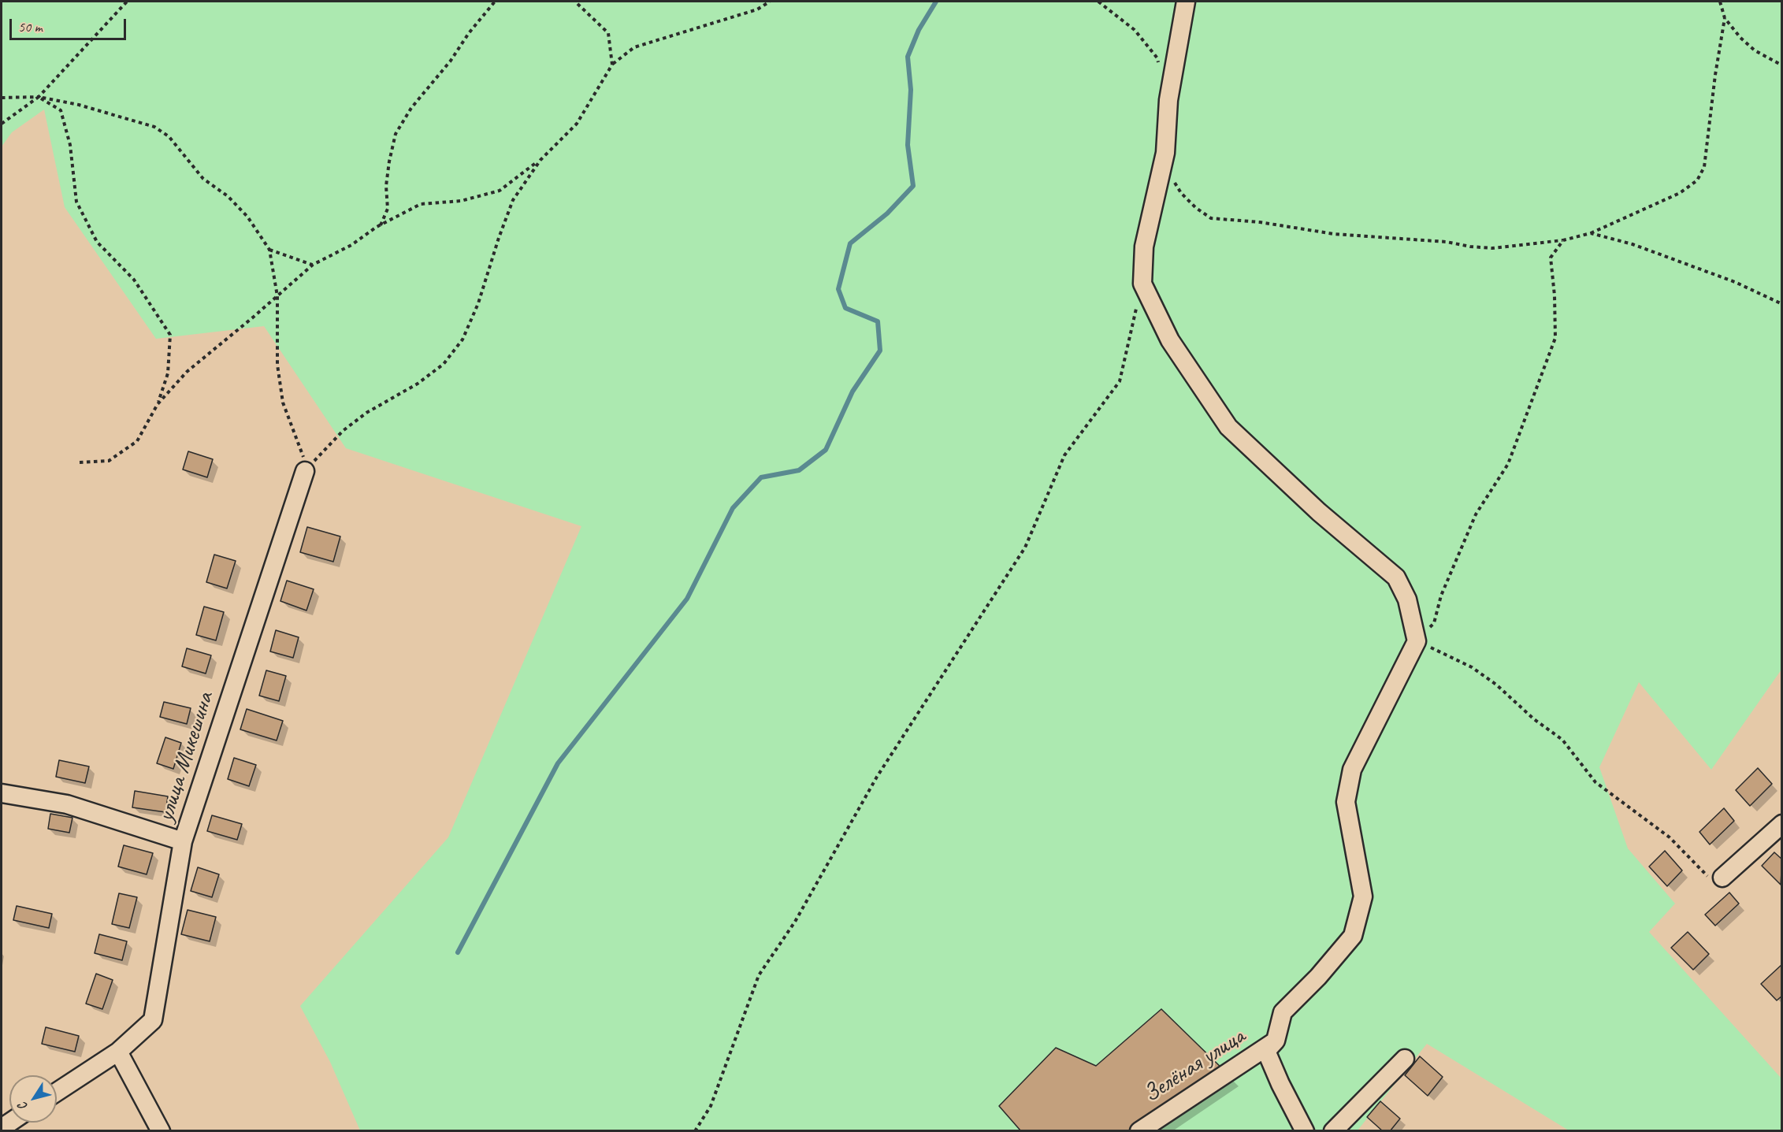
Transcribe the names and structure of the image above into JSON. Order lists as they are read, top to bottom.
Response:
{
  "streets": {
    "street": ["улица Микешина", "Зелёная улица"]
  },
  "scale_bar": "50 m",
  "north": "bottom left"
}
